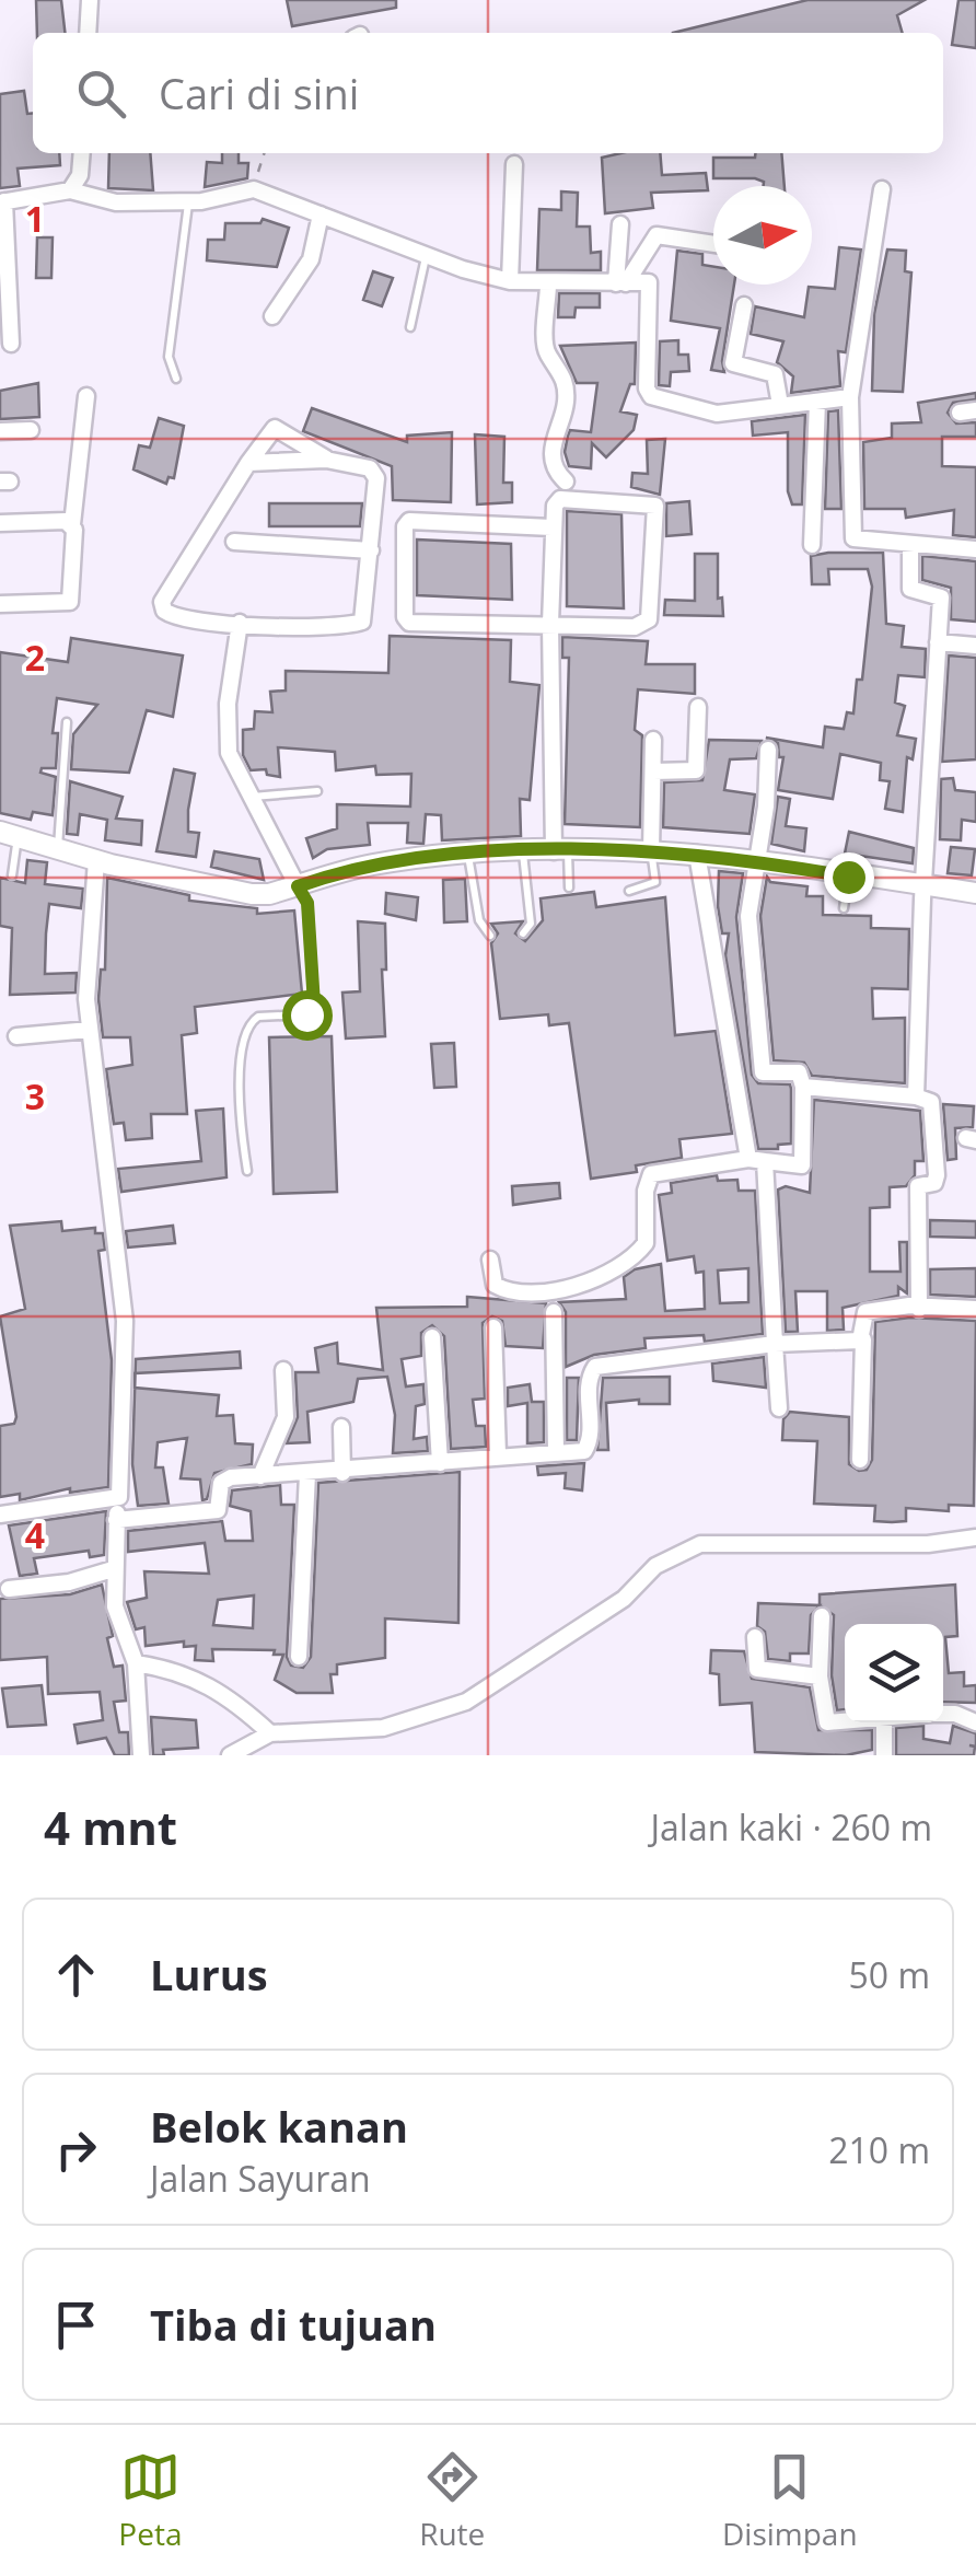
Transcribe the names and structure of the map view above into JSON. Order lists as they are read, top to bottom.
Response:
{
  "north": "right",
  "page": {
    "search": "Cari di sini",
    "heading": ["4 mnt", "Jalan kaki · 260 m"],
    "list": [
      ["Lurus", "50 m"],
      ["Belok kanan", "Jalan Sayuran", "210 m"],
      "Tiba di tujuan"
    ],
    "nav": ["Peta", "Rute", "Disimpan"]
  },
  "grid": {
    "rows": [
      "1",
      "2",
      "3",
      "4"
    ]
  }
}
